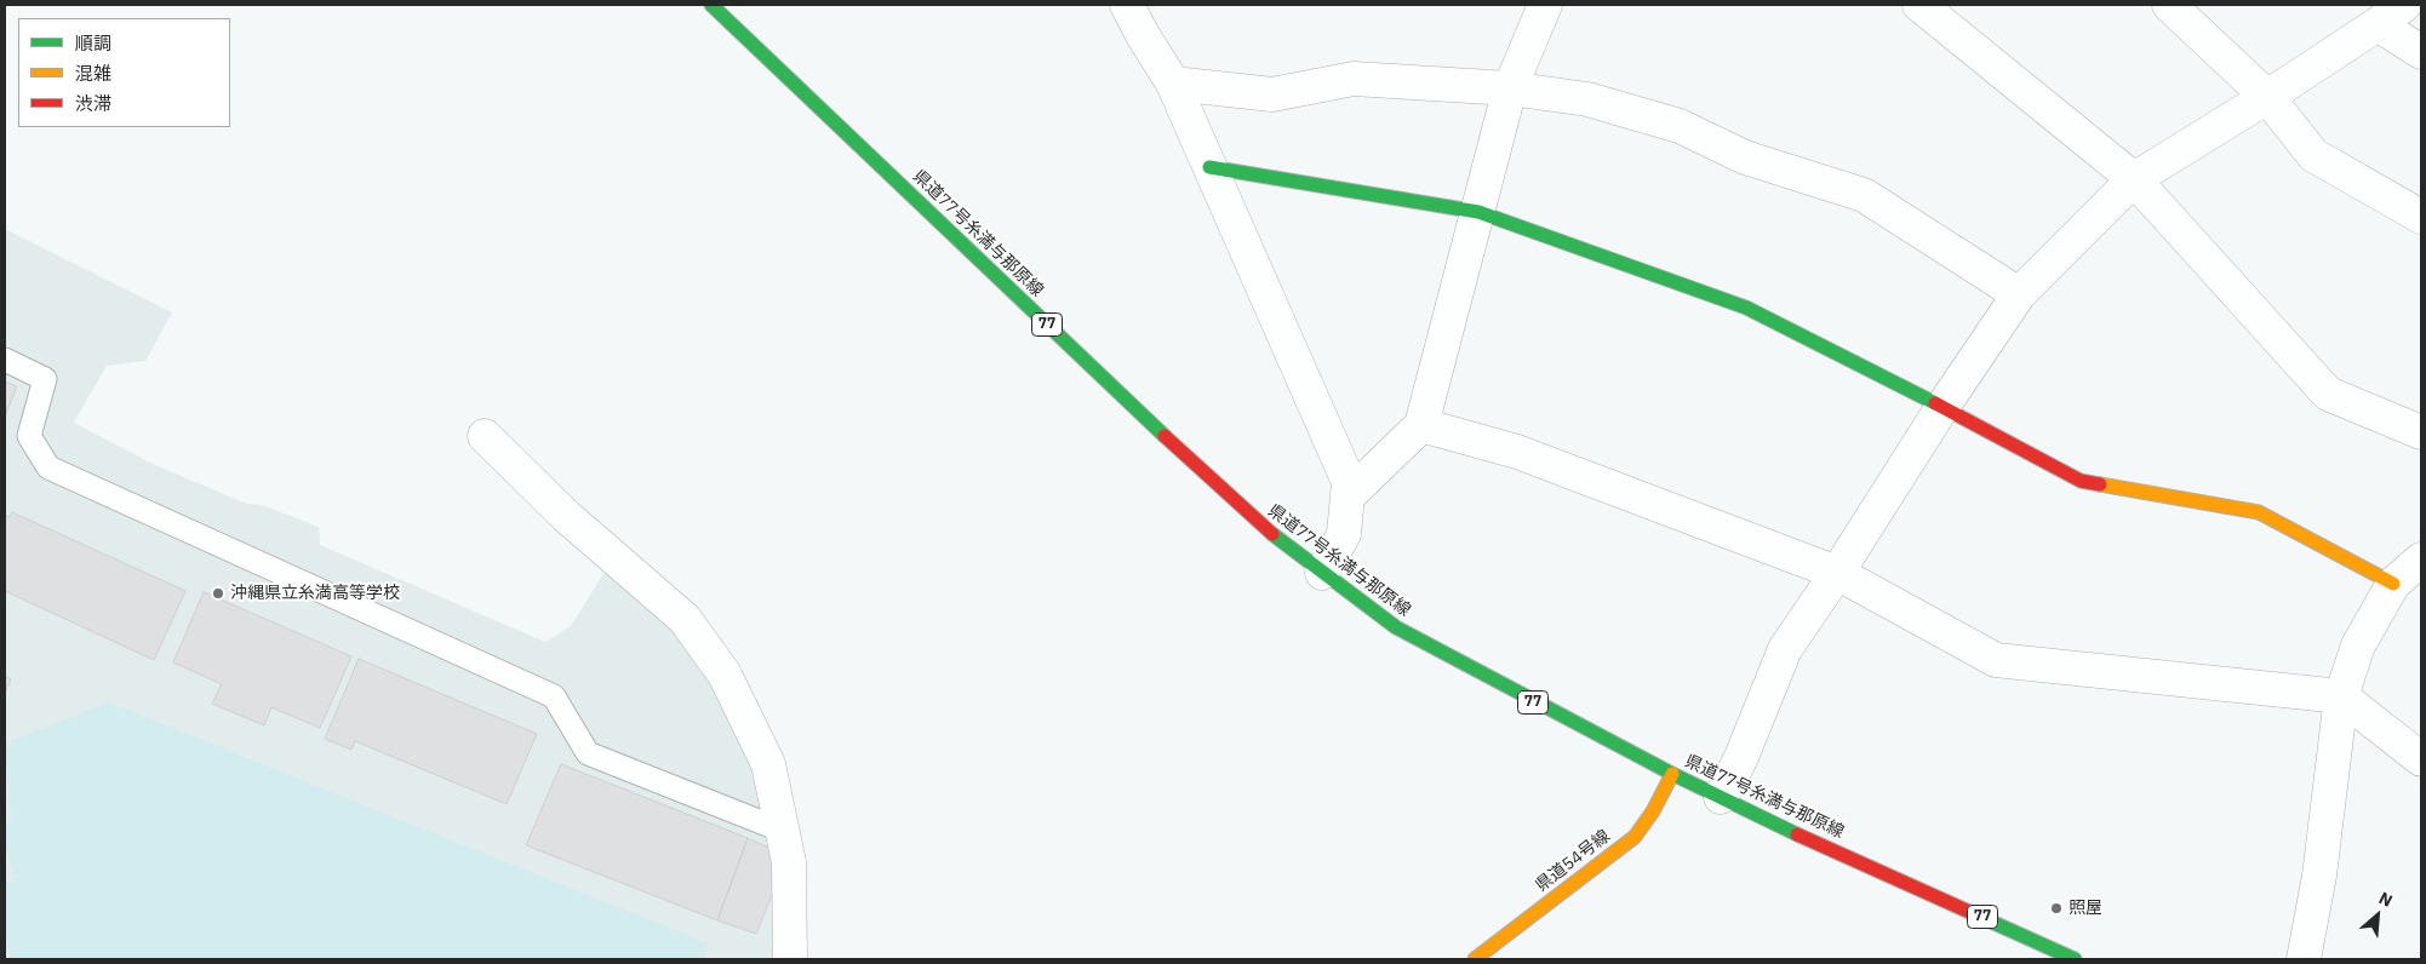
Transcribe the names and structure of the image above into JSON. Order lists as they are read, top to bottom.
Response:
{
  "streets": {
    "main road": ["県道77号糸満与那原線", "77", "県道54号線"]
  },
  "crossings": [
    ["県道77号糸満与那原線", "県道54号線"]
  ],
  "places": ["沖縄県立糸満高等学校", "照屋"],
  "legend": ["順調", "混雑", "渋滞"],
  "north": "top right"
}
